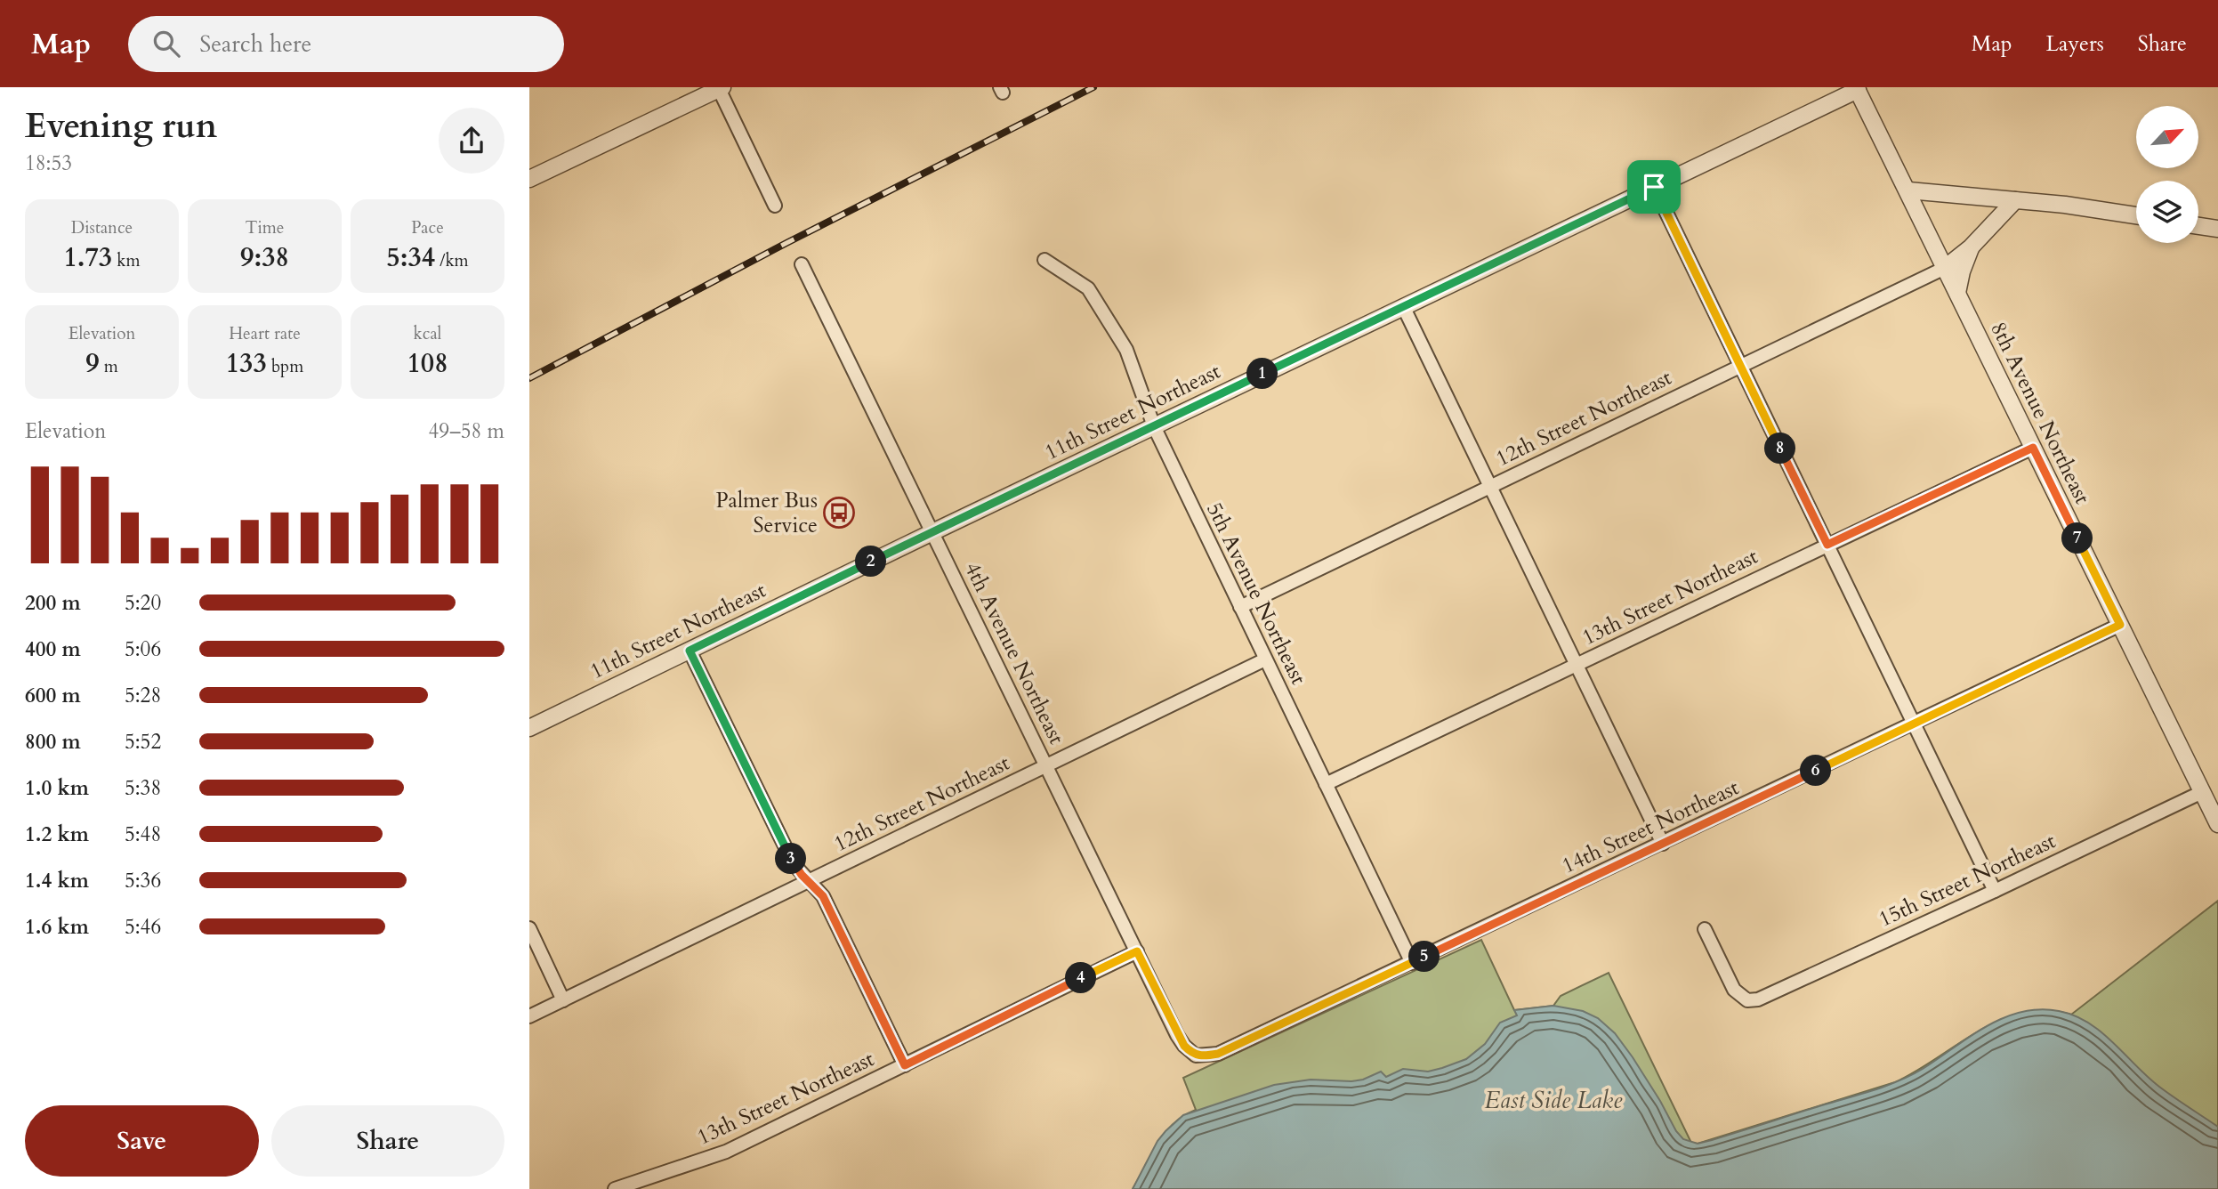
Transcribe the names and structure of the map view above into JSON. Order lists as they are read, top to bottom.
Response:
{
  "streets": {
    "street": [
      "11th Street Northeast",
      "8th Avenue Northeast",
      "12th Street Northeast",
      "5th Avenue Northeast",
      "13th Street Northeast",
      "4th Avenue Northeast",
      "14th Street Northeast",
      "15th Street Northeast"
    ]
  },
  "crossings": [
    ["11th Street Northeast", "8th Avenue Northeast"],
    ["11th Street Northeast", "5th Avenue Northeast"],
    ["11th Street Northeast", "4th Avenue Northeast"],
    ["8th Avenue Northeast", "12th Street Northeast"],
    ["8th Avenue Northeast", "13th Street Northeast"],
    ["8th Avenue Northeast", "14th Street Northeast"],
    ["8th Avenue Northeast", "15th Street Northeast"],
    ["12th Street Northeast", "5th Avenue Northeast"],
    ["12th Street Northeast", "4th Avenue Northeast"],
    ["5th Avenue Northeast", "13th Street Northeast"],
    ["5th Avenue Northeast", "14th Street Northeast"],
    ["13th Street Northeast", "4th Avenue Northeast"],
    ["4th Avenue Northeast", "14th Street Northeast"]
  ],
  "water": ["East Side Lake"],
  "places": {
    "bus stop": ["Palmer Bus Service"]
  },
  "north": "top right",
  "page": {
    "header": "Map",
    "search": "Search here",
    "nav": ["Map", "Layers", "Share"],
    "heading": ["Evening run", "18:53"],
    "stats": [
      ["Distance", "1.73 km"],
      ["Time", "9:38"],
      ["Pace", "5:34 /km"],
      ["Elevation", "9 m"],
      ["Heart rate", "133 bpm"],
      ["kcal", "108"]
    ],
    "pins": [
      "1",
      "8",
      "7",
      "2",
      "6",
      "3",
      "5",
      "4"
    ],
    "chart": ["Elevation", "49–58 m"],
    "list": [
      {
        "name": "200 m",
        "note": "5:20"
      },
      {
        "name": "400 m",
        "note": "5:06"
      },
      {
        "name": "600 m",
        "note": "5:28"
      },
      {
        "name": "800 m",
        "note": "5:52"
      },
      {
        "name": "1.0 km",
        "note": "5:38"
      },
      {
        "name": "1.2 km",
        "note": "5:48"
      },
      {
        "name": "1.4 km",
        "note": "5:36"
      },
      {
        "name": "1.6 km",
        "note": "5:46"
      }
    ],
    "buttons": ["Save", "Share"]
  }
}
